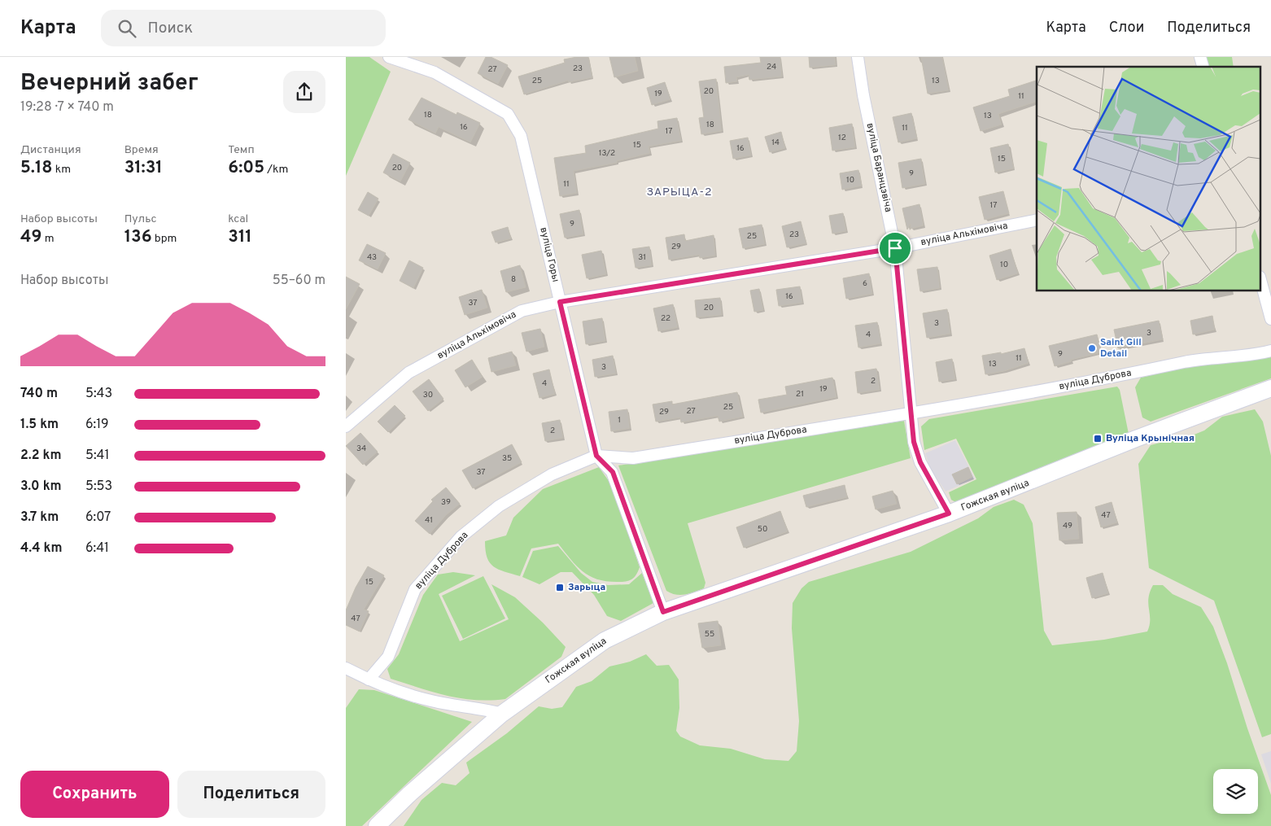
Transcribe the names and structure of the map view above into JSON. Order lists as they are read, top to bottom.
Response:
{
  "streets": {
    "street": [
      "вуліца Баранцэвіча",
      "вуліца Альхімовіча",
      "вуліца Горы",
      "вуліца Дуброва",
      "Гожская вуліца"
    ]
  },
  "crossings": [
    ["вуліца Баранцэвіча", "вуліца Альхімовіча"],
    ["вуліца Баранцэвіча", "вуліца Дуброва"],
    ["вуліца Баранцэвіча", "Гожская вуліца"],
    ["вуліца Альхімовіча", "вуліца Горы"],
    ["вуліца Горы", "вуліца Дуброва"]
  ],
  "districts": ["ЗАРЫЦА-2"],
  "places": {
    "other": ["Saint Gill Detail"],
    "transit": ["Вуліца Крынічная", "Зарыца"]
  },
  "house_numbers": [
    "24",
    "23",
    "27",
    "25",
    "13",
    "20",
    "19",
    "11",
    "18",
    "13",
    "18",
    "16",
    "11",
    "17",
    "12",
    "14",
    "15",
    "16",
    "13/2",
    "15",
    "20",
    "9",
    "10",
    "11",
    "17",
    "9",
    "23",
    "25",
    "29",
    "43",
    "31",
    "10",
    "8",
    "6",
    "16",
    "37",
    "20",
    "22",
    "3",
    "3",
    "4",
    "9",
    "11",
    "13",
    "3",
    "2",
    "4",
    "19",
    "21",
    "30",
    "25",
    "27",
    "29",
    "1",
    "2",
    "34",
    "35",
    "37",
    "39",
    "47",
    "41",
    "49",
    "50",
    "15",
    "47",
    "55"
  ],
  "page": {
    "header": "Карта",
    "search": "Поиск",
    "nav": ["Карта", "Слои", "Поделиться"],
    "heading": ["Вечерний забег", "19:28 · 7 × 740 m"],
    "stats": [
      ["Дистанция", "5.18 km"],
      ["Время", "31:31"],
      ["Темп", "6:05 /km"],
      ["Набор высоты", "49 m"],
      ["Пульс", "136 bpm"],
      ["kcal", "311"]
    ],
    "chart": ["Набор высоты", "55–60 m"],
    "list": [
      {
        "name": "740 m",
        "note": "5:43"
      },
      {
        "name": "1.5 km",
        "note": "6:19"
      },
      {
        "name": "2.2 km",
        "note": "5:41"
      },
      {
        "name": "3.0 km",
        "note": "5:53"
      },
      {
        "name": "3.7 km",
        "note": "6:07"
      },
      {
        "name": "4.4 km",
        "note": "6:41"
      }
    ],
    "buttons": ["Сохранить", "Поделиться"]
  }
}
